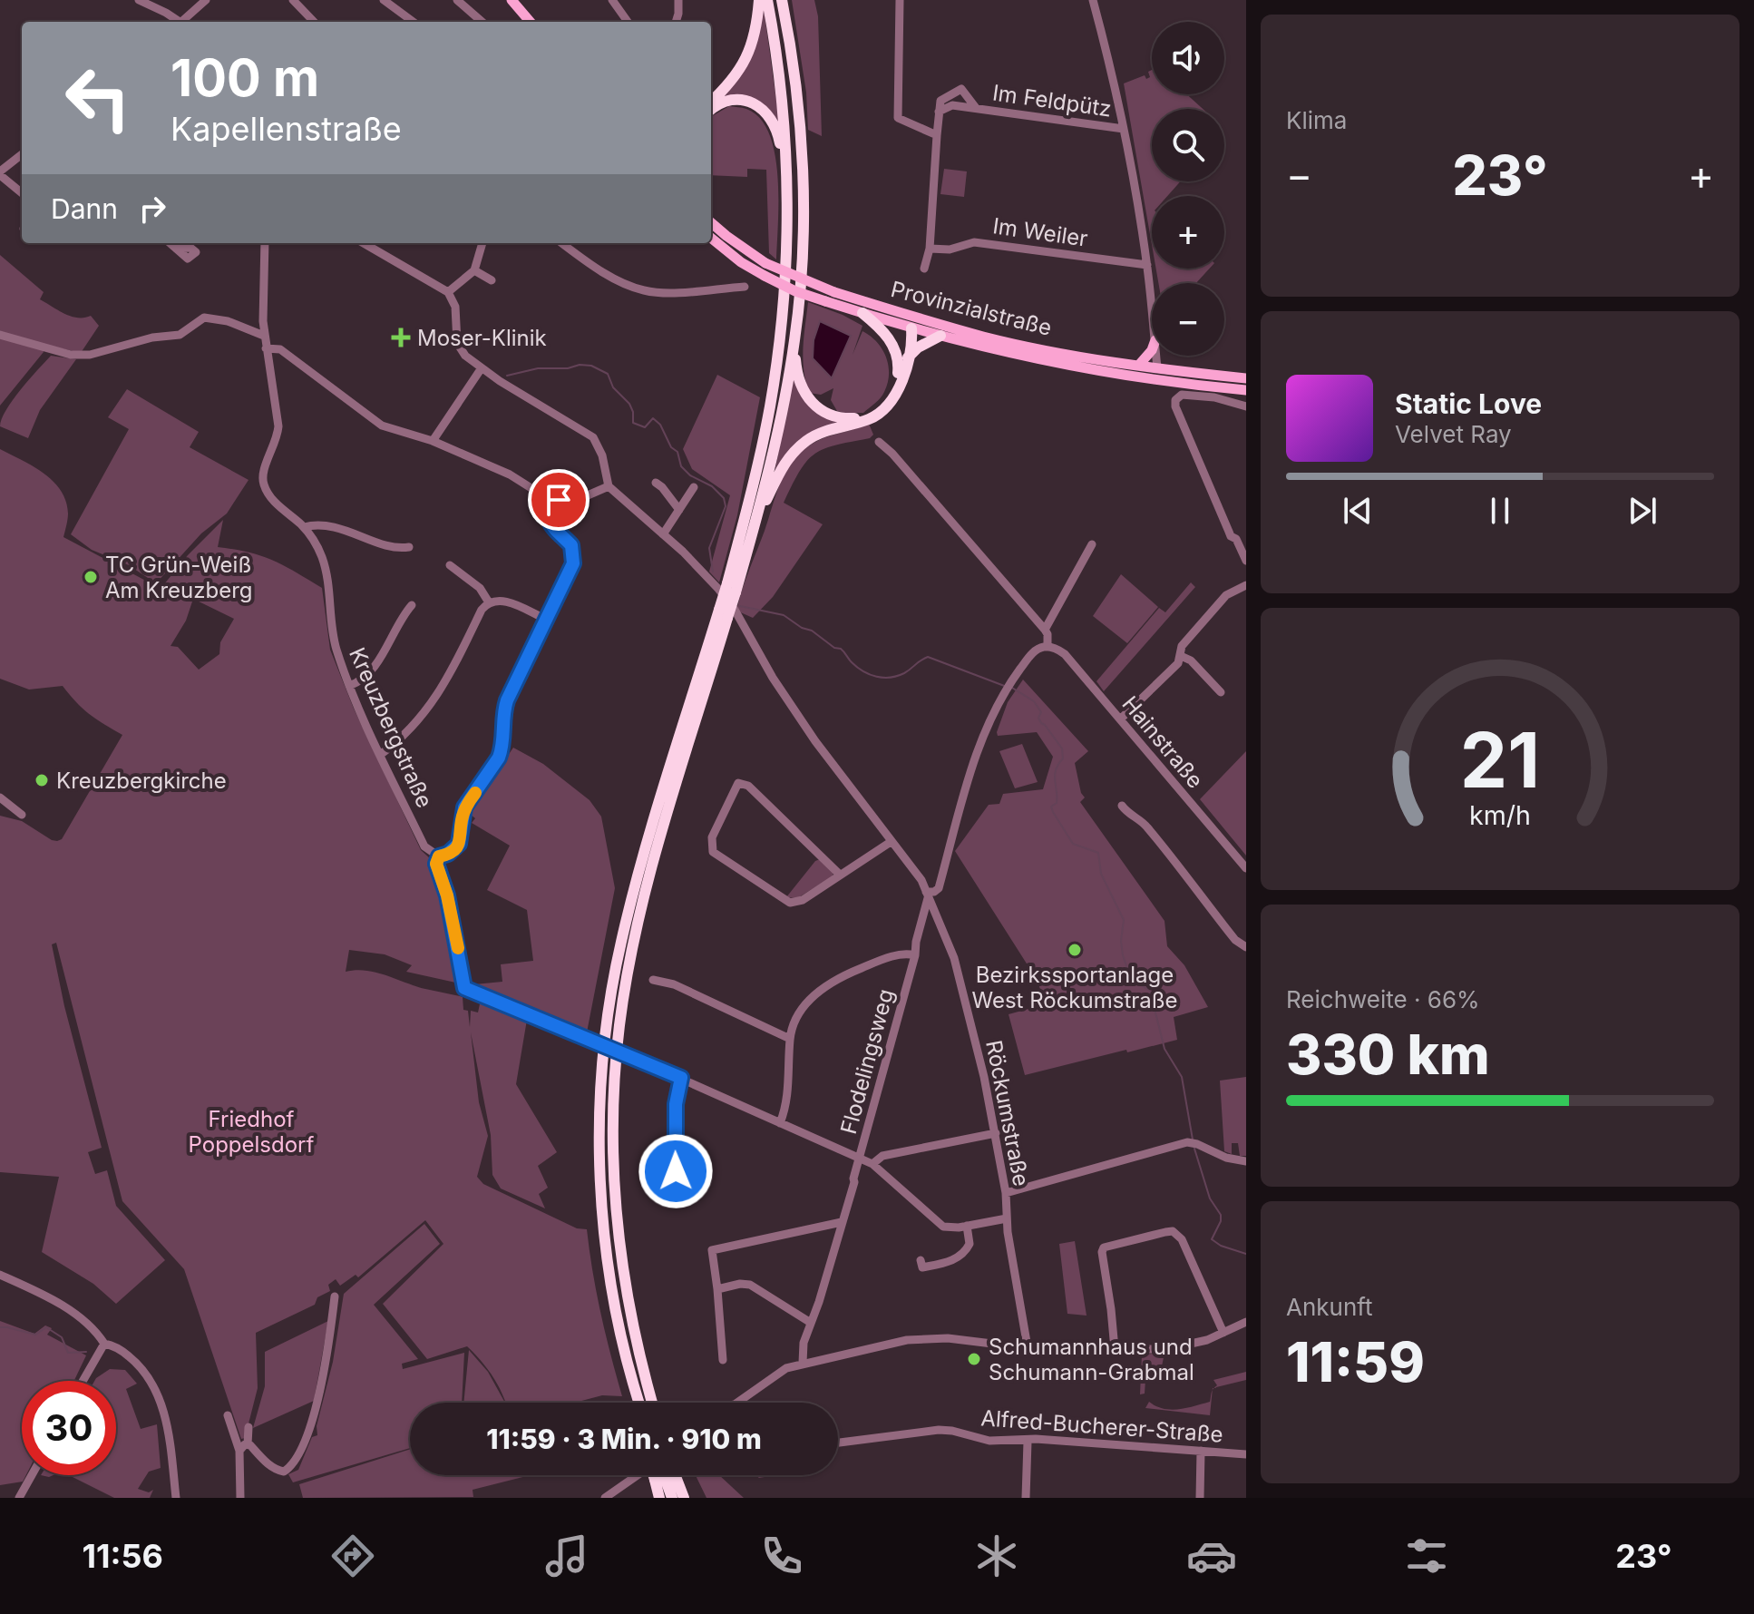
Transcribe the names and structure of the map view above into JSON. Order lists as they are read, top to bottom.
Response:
{
  "streets": {
    "main road": ["Provinzialstraße"],
    "street": [
      "Im Feldpütz",
      "Im Weiler",
      "Kreuzbergstraße",
      "Hainstraße",
      "Flodelingsweg",
      "Röckumstraße",
      "Alfred-Bucherer-Straße"
    ]
  },
  "crossings": [
    ["Flodelingsweg", "Röckumstraße"]
  ],
  "parks": ["Friedhof Poppelsdorf"],
  "places": {
    "health": ["Moser-Klinik"],
    "other": [
      "TC Grün-Weiß Am Kreuzberg",
      "Kreuzbergkirche",
      "Bezirkssportanlage West Röckumstraße",
      "Schumannhaus und Schumann-Grabmal"
    ]
  },
  "page": {
    "tile": [
      "Klima",
      ["Reichweite · 66%", "330 km"],
      ["Ankunft", "11:59"]
    ],
    "map_buttons": ["+", "−"],
    "turn": ["100 m", "Kapellenstraße"],
    "heat": ["−", "23°", "+"],
    "then": "Dann",
    "song": ["Static Love", "Velvet Ray"],
    "limit": "30",
    "trip": "11:59 · 3 Min. · 910 m",
    "tabs": ["11:56", "23°"],
    "gauge": ["21", "km/h"]
  }
}
